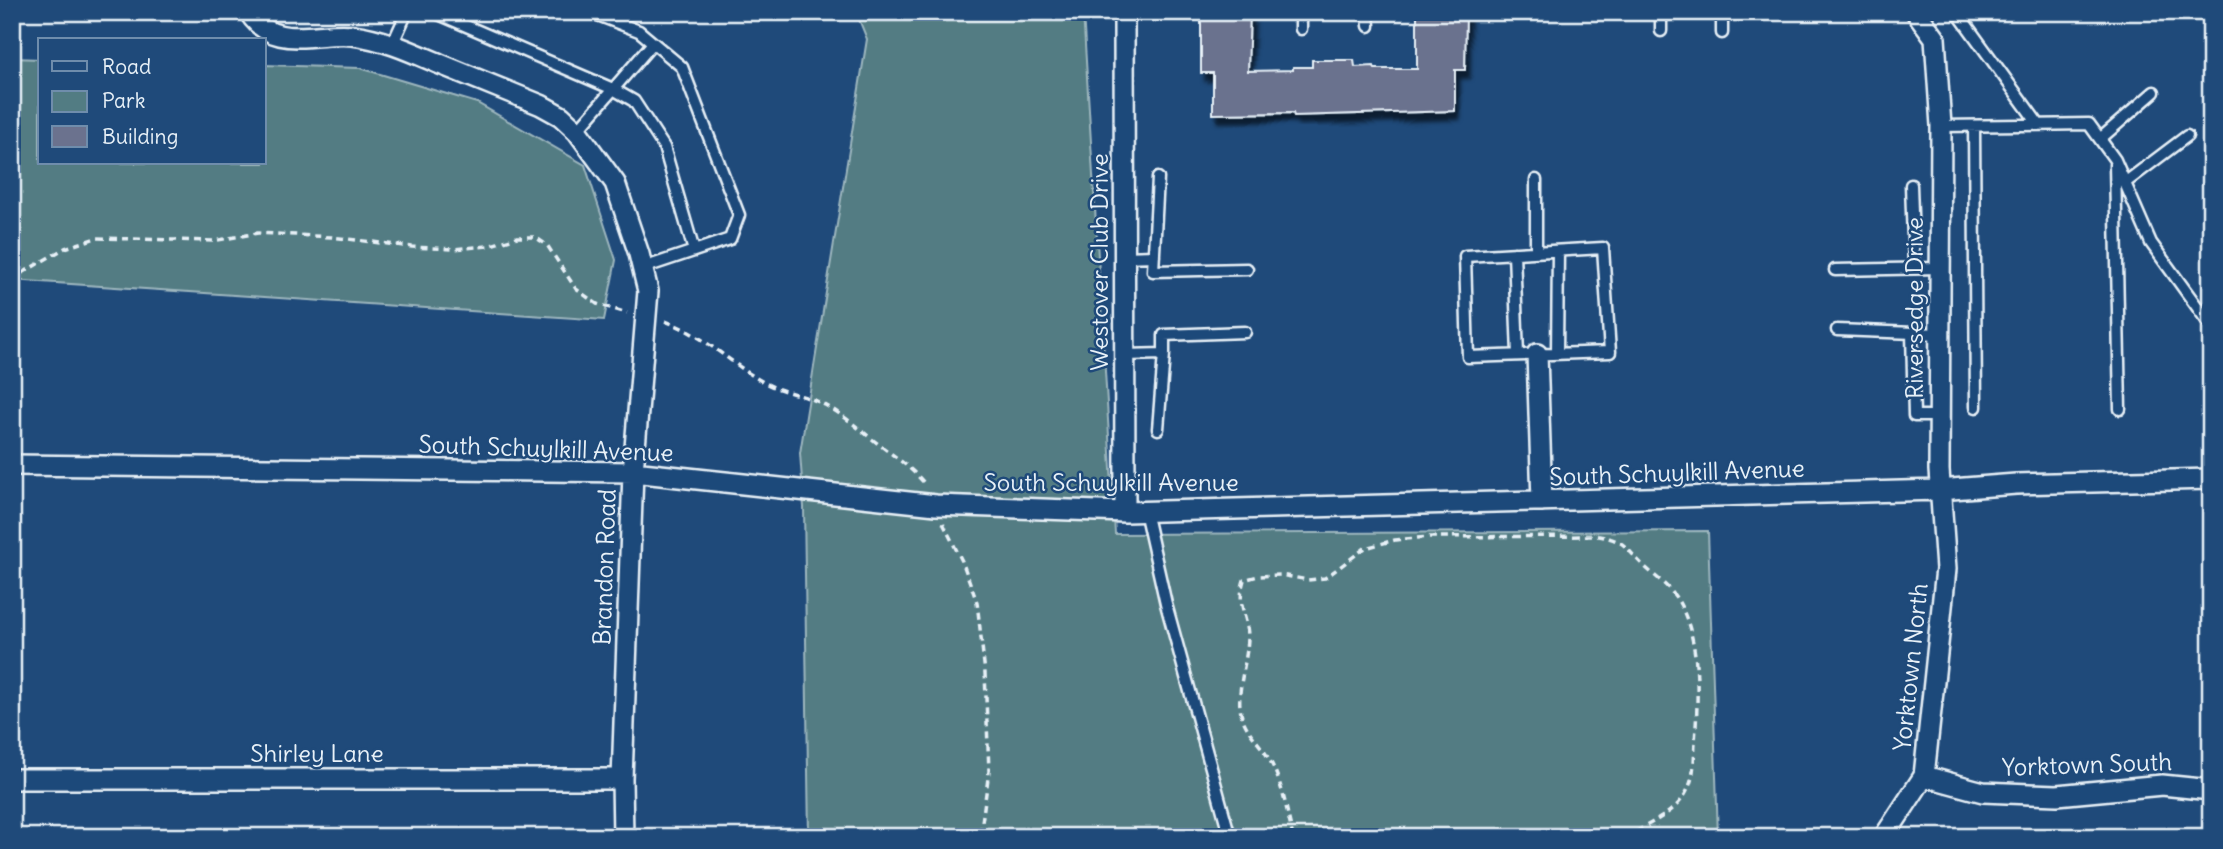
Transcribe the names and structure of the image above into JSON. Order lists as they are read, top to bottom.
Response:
{
  "streets": {
    "street": [
      "Westover Club Drive",
      "Riversedge Drive",
      "South Schuylkill Avenue",
      "Brandon Road",
      "Yorktown North",
      "Shirley Lane",
      "Yorktown South"
    ]
  },
  "crossings": [
    ["Westover Club Drive", "South Schuylkill Avenue"],
    ["Riversedge Drive", "South Schuylkill Avenue"],
    ["Riversedge Drive", "Yorktown North"],
    ["South Schuylkill Avenue", "Brandon Road"],
    ["South Schuylkill Avenue", "Yorktown North"],
    ["Brandon Road", "Shirley Lane"],
    ["Yorktown North", "Yorktown South"]
  ],
  "legend": ["Road", "Park", "Building"]
}
